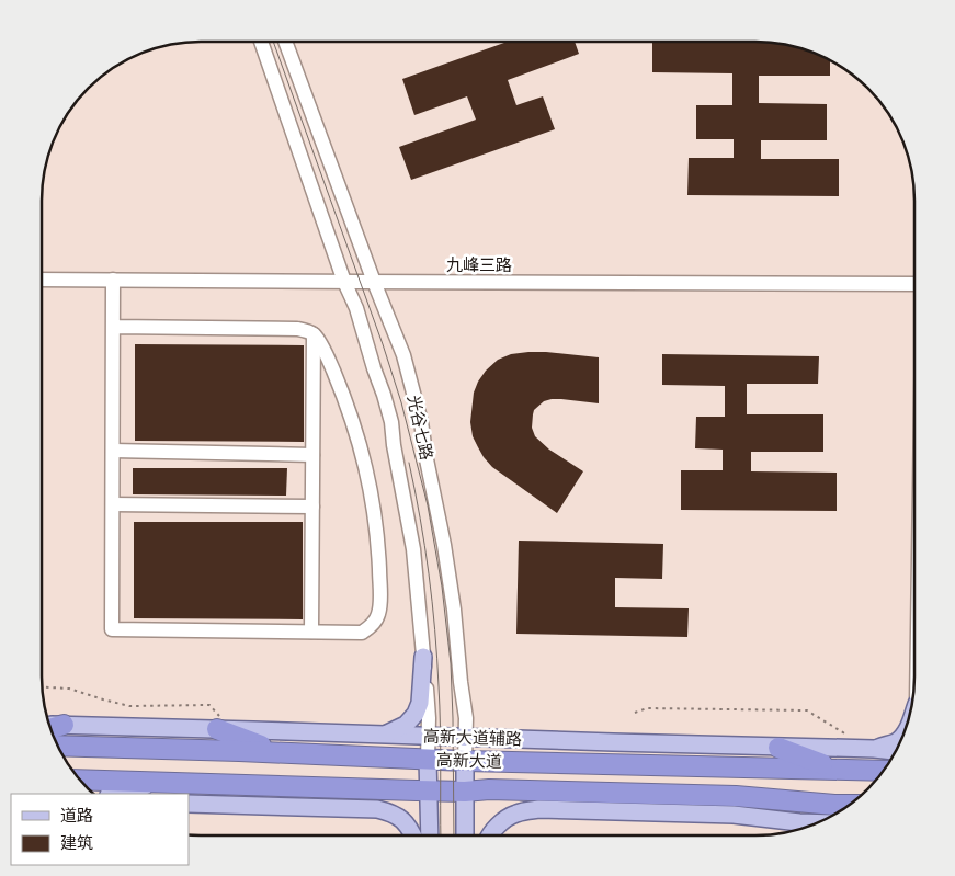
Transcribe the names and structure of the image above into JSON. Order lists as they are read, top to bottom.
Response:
{
  "streets": {
    "highway": ["高新大道"],
    "main road": ["光谷七路", "高新大道辅路"],
    "street": ["九峰三路"]
  },
  "crossings": [
    ["九峰三路", "光谷七路"],
    ["光谷七路", "高新大道辅路"],
    ["光谷七路", "高新大道"]
  ],
  "legend": ["道路", "建筑"]
}
